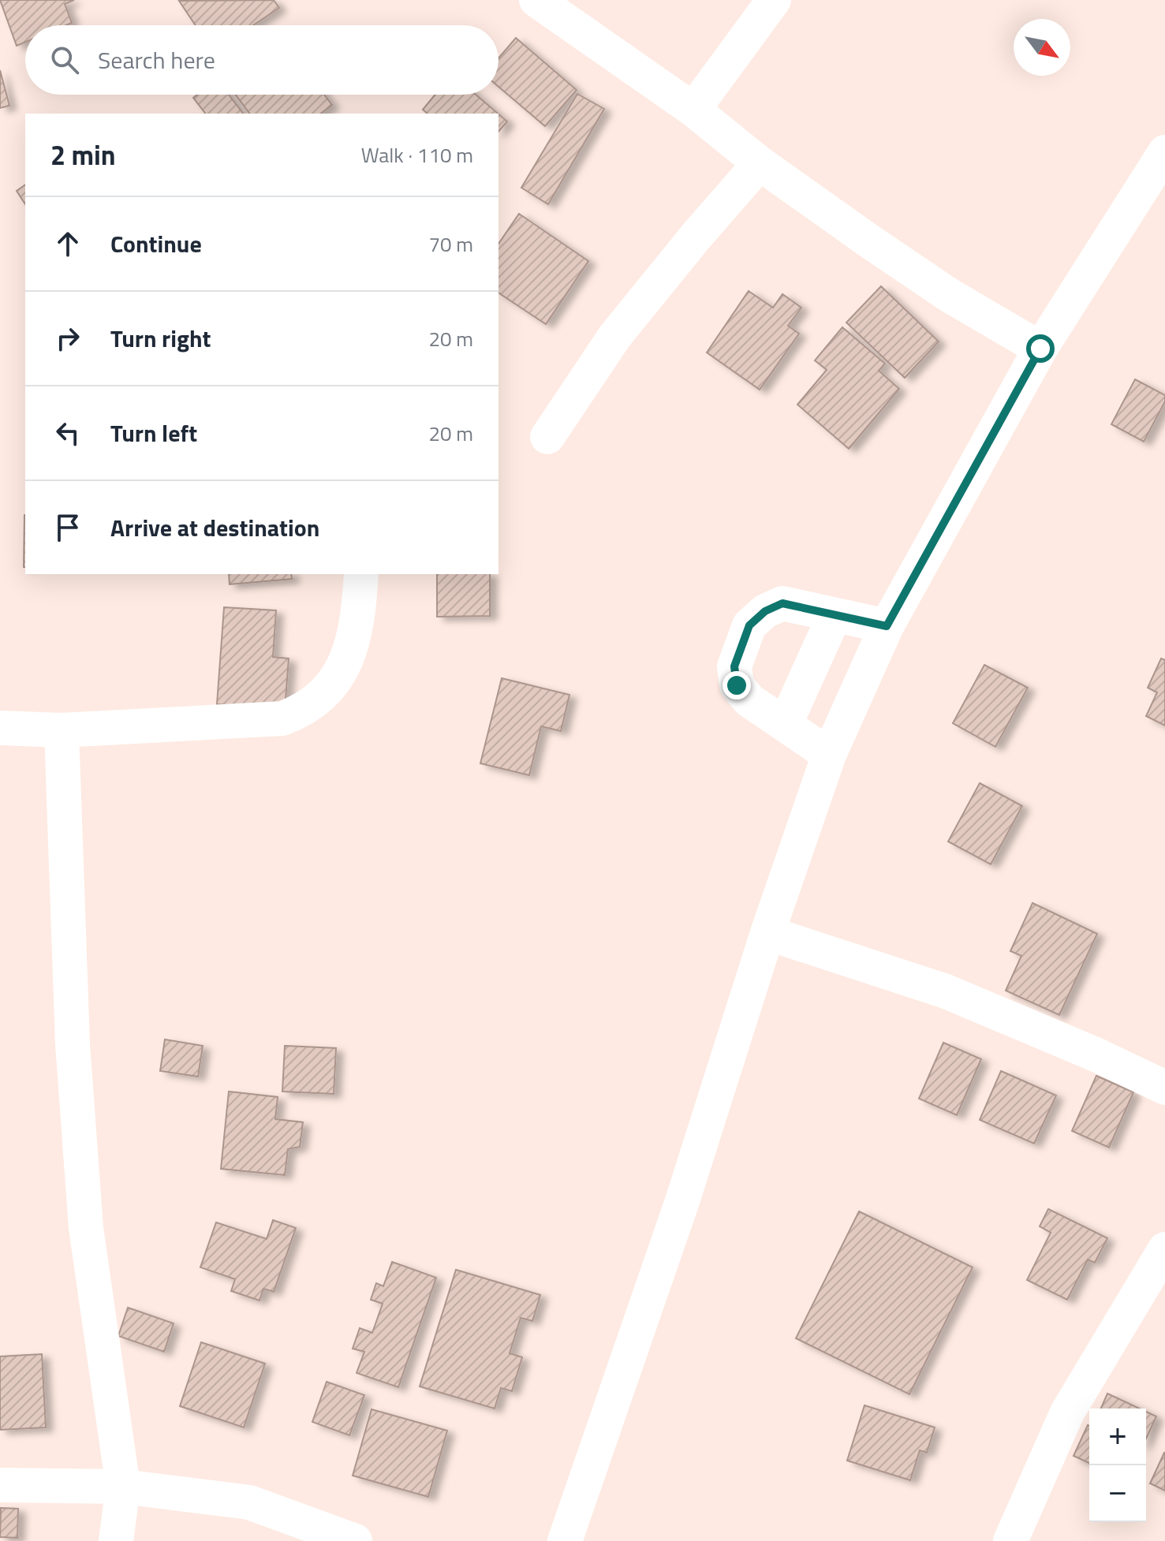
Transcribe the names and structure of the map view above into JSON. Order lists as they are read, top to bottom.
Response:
{
  "north": "bottom right",
  "page": {
    "search": "Search here",
    "heading": ["2 min", "Walk · 110 m"],
    "list": [
      ["Continue", "70 m"],
      ["Turn right", "20 m"],
      ["Turn left", "20 m"],
      "Arrive at destination"
    ],
    "map_buttons": ["+", "−"]
  }
}
